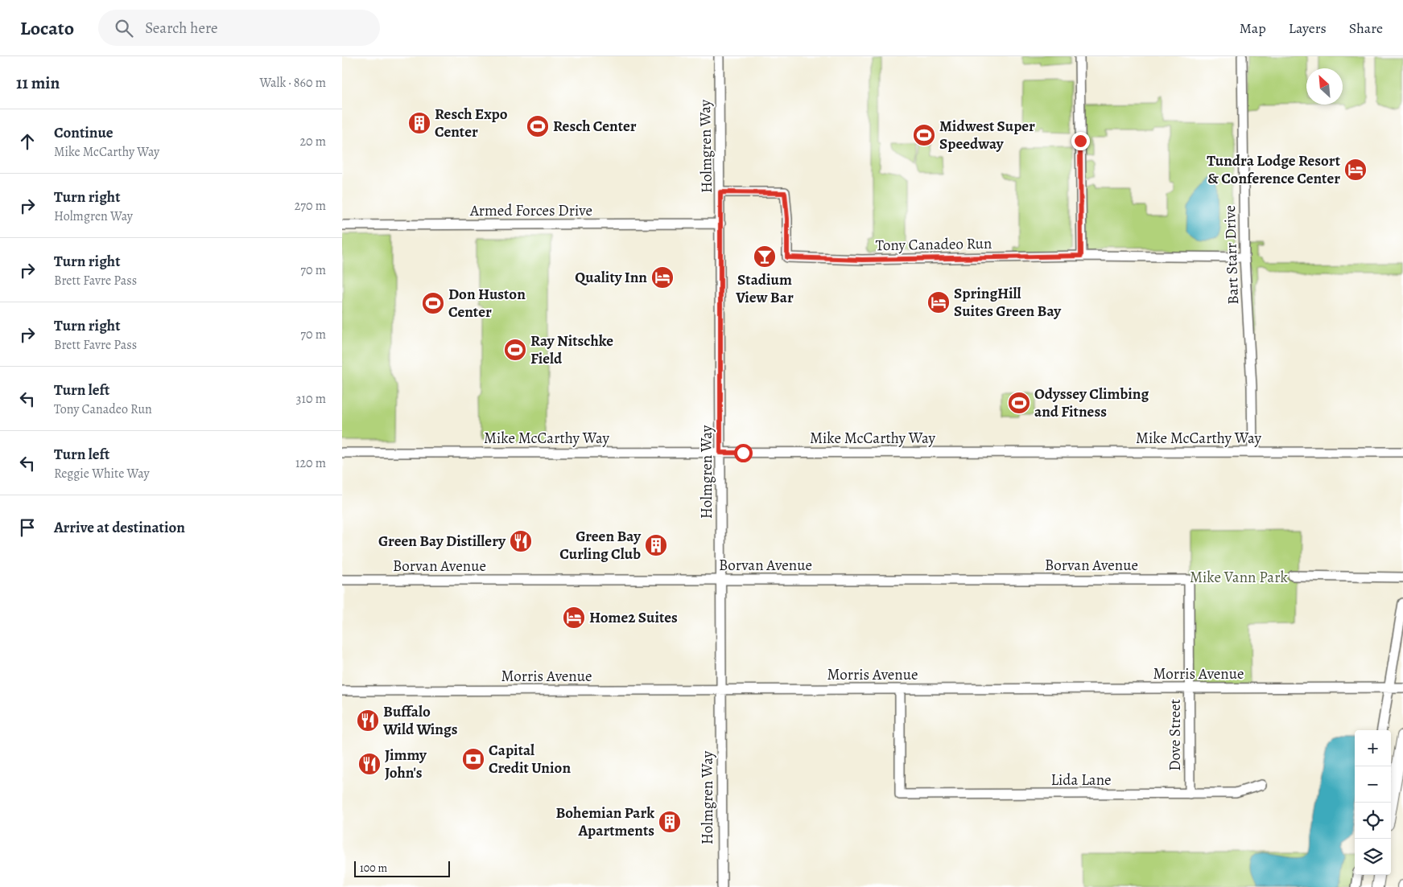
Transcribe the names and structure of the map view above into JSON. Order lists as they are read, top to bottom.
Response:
{
  "streets": {
    "street": [
      "Holmgren Way",
      "Armed Forces Drive",
      "Tony Canadeo Run",
      "Bart Starr Drive",
      "Mike McCarthy Way",
      "Borvan Avenue",
      "Morris Avenue",
      "Dove Street",
      "Lida Lane"
    ]
  },
  "crossings": [
    ["Holmgren Way", "Armed Forces Drive"],
    ["Holmgren Way", "Tony Canadeo Run"],
    ["Holmgren Way", "Mike McCarthy Way"],
    ["Holmgren Way", "Borvan Avenue"],
    ["Holmgren Way", "Morris Avenue"],
    ["Tony Canadeo Run", "Bart Starr Drive"],
    ["Bart Starr Drive", "Mike McCarthy Way"],
    ["Borvan Avenue", "Dove Street"],
    ["Morris Avenue", "Dove Street"],
    ["Morris Avenue", "Lida Lane"],
    ["Dove Street", "Lida Lane"]
  ],
  "parks": ["Mike Vann Park"],
  "places": {
    "building": ["Resch Expo Center", "Green Bay Curling Club", "Bohemian Park Apartments"],
    "sports": [
      "Resch Center",
      "Midwest Super Speedway",
      "Don Huston Center",
      "Ray Nitschke Field",
      "Odyssey Climbing and Fitness"
    ],
    "hotel": [
      "Tundra Lodge Resort & Conference Center",
      "Quality Inn",
      "SpringHill Suites Green Bay",
      "Home2 Suites"
    ],
    "bar": ["Stadium View Bar"],
    "restaurant": ["Green Bay Distillery", "Buffalo Wild Wings", "Jimmy John's"],
    "bank": ["Capital Credit Union"]
  },
  "scale_bar": "100 m",
  "north": "top left",
  "page": {
    "header": "Locato",
    "search": "Search here",
    "nav": ["Map", "Layers", "Share"],
    "heading": ["11 min", "Walk · 860 m"],
    "list": [
      ["Continue", "Mike McCarthy Way", "20 m"],
      ["Turn right", "Holmgren Way", "270 m"],
      ["Turn right", "Brett Favre Pass", "70 m"],
      ["Turn right", "Brett Favre Pass", "70 m"],
      ["Turn left", "Tony Canadeo Run", "310 m"],
      ["Turn left", "Reggie White Way", "120 m"],
      "Arrive at destination"
    ],
    "map_buttons": ["+", "−"],
    "scale": "100 m"
  }
}
